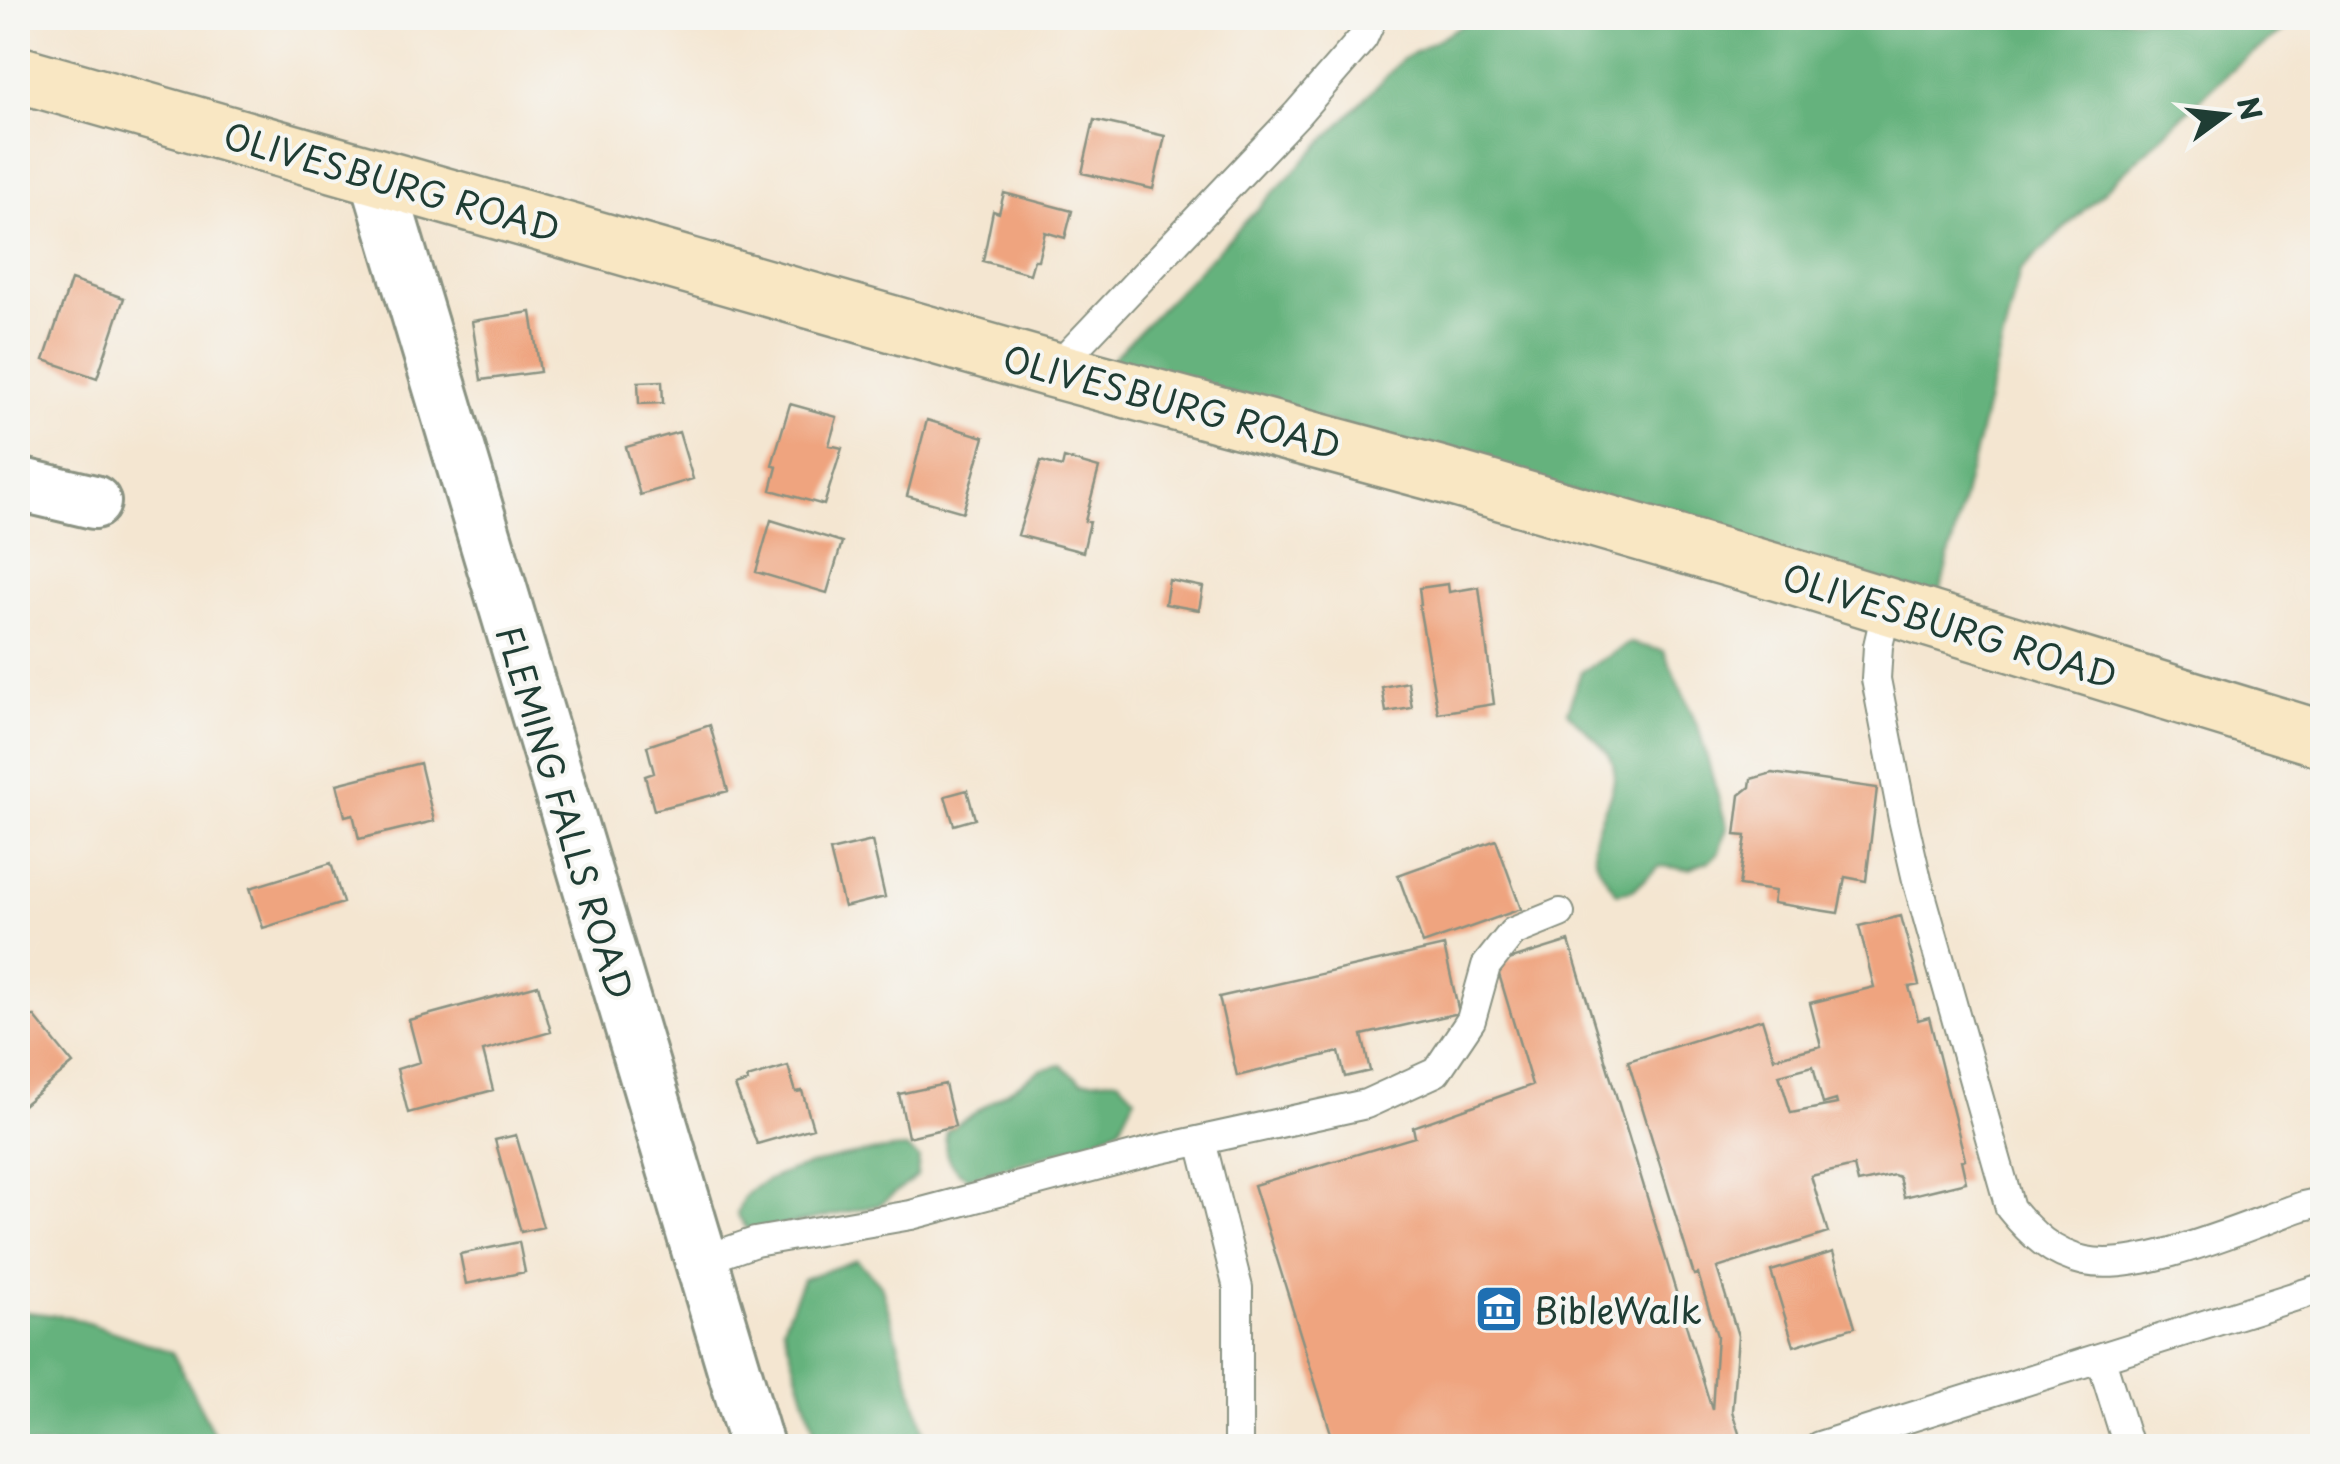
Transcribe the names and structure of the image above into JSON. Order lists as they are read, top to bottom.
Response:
{
  "streets": {
    "main road": ["OLIVESBURG ROAD"],
    "street": ["FLEMING FALLS ROAD"]
  },
  "crossings": [
    ["OLIVESBURG ROAD", "FLEMING FALLS ROAD"]
  ],
  "places": {
    "museum": ["BibleWalk"]
  },
  "north": "right"
}
